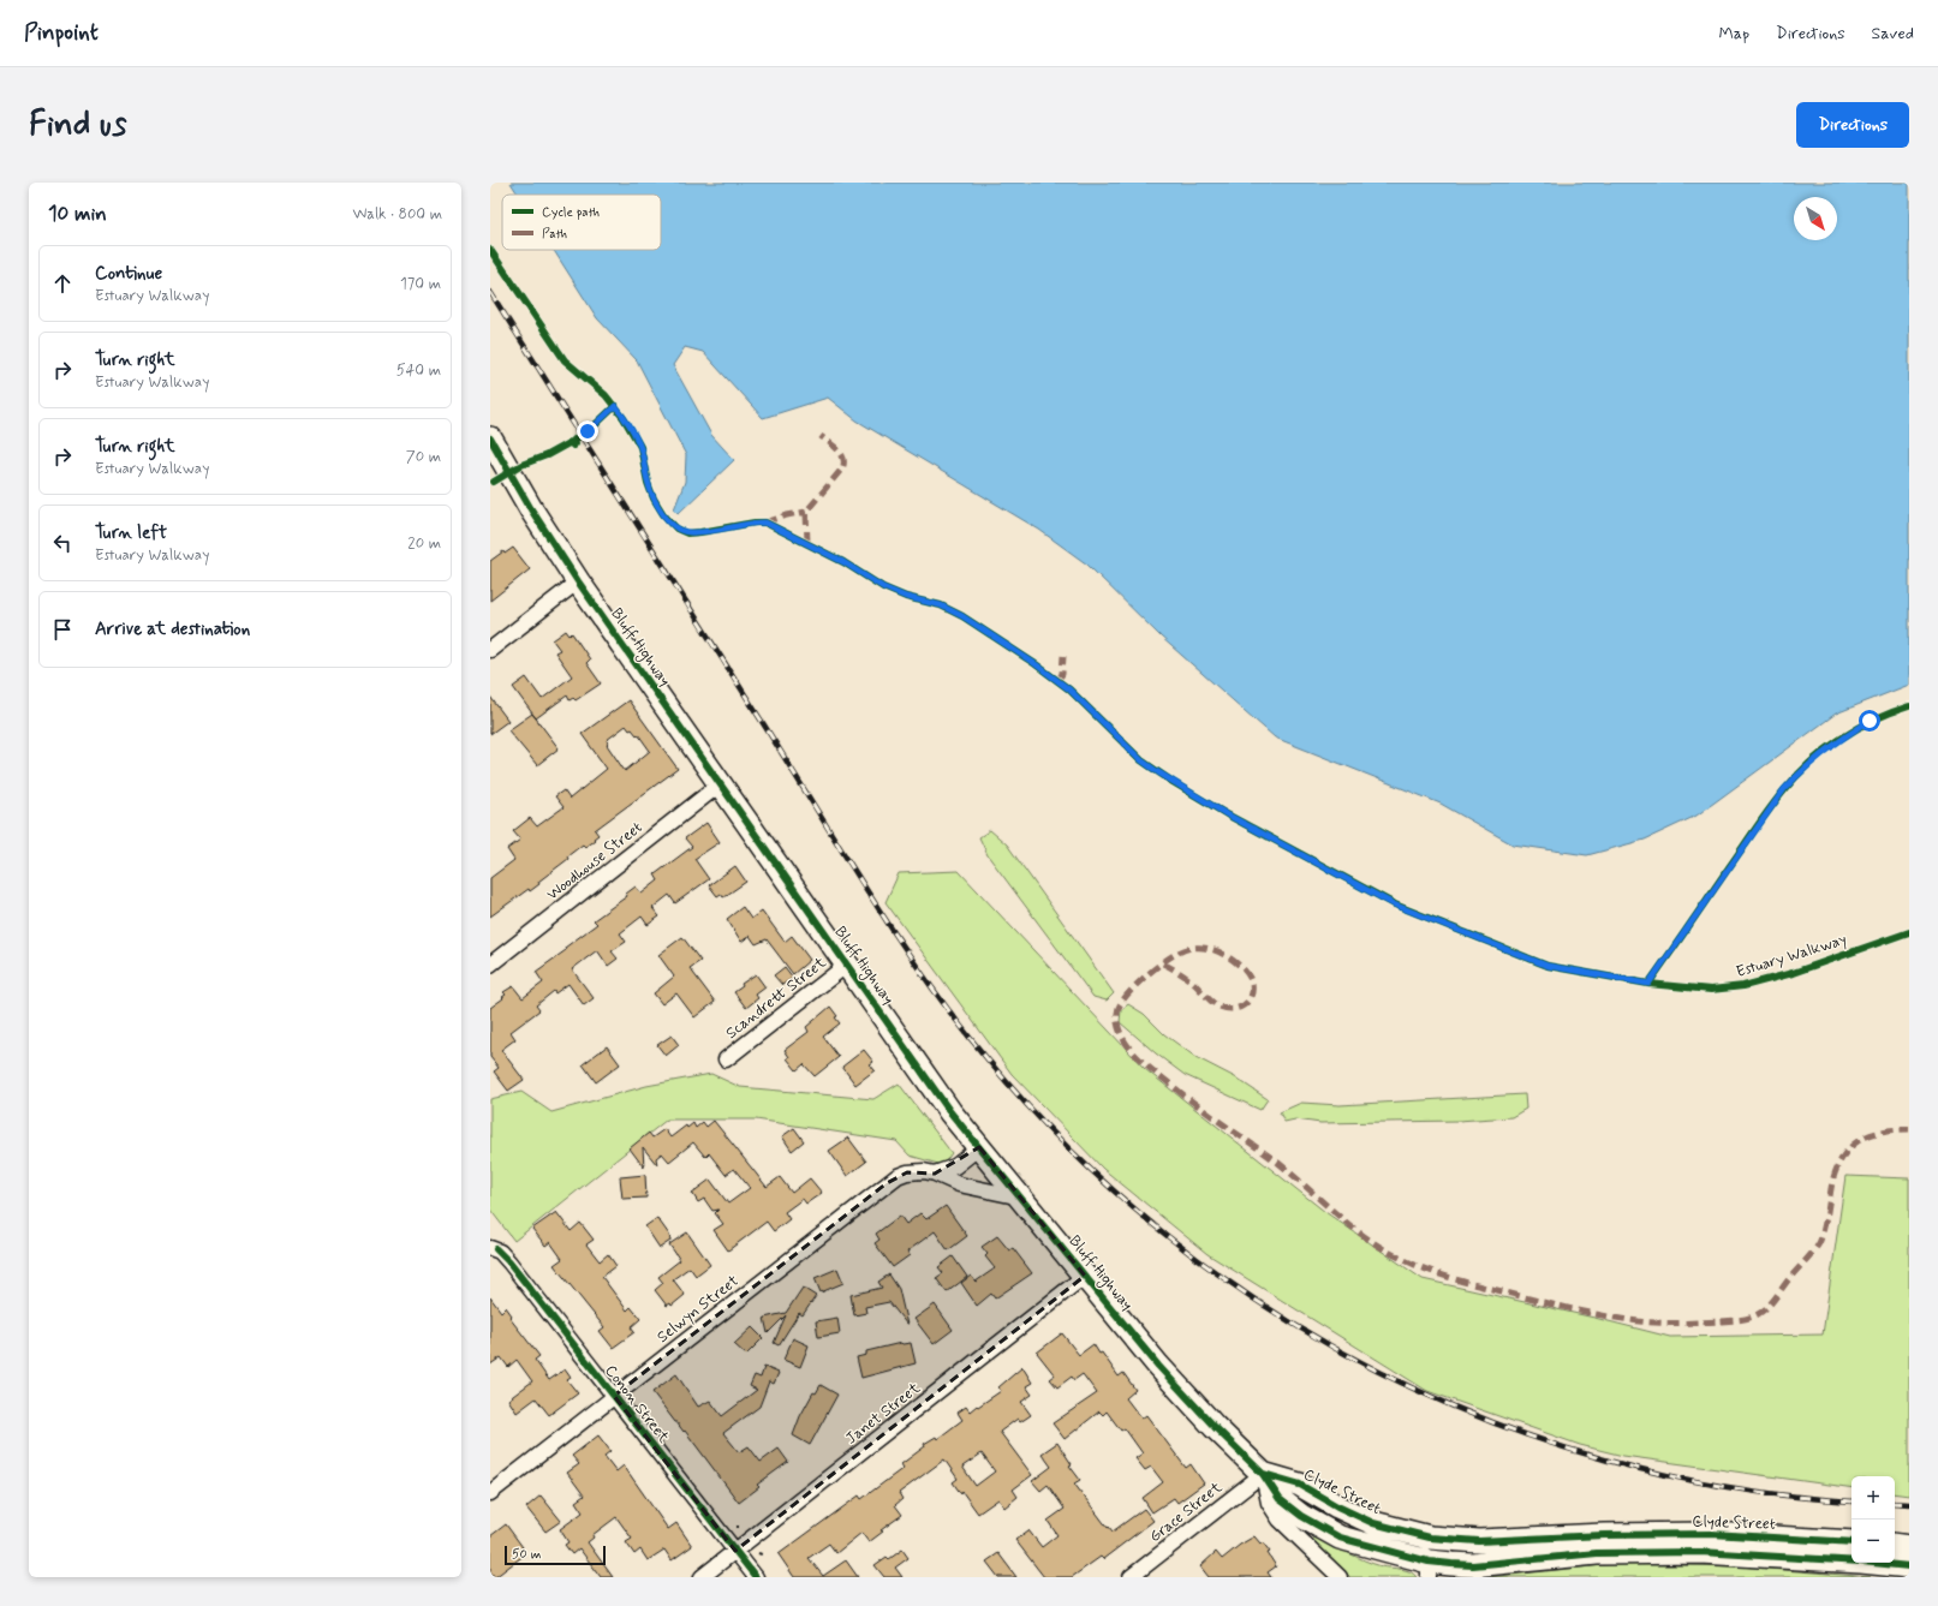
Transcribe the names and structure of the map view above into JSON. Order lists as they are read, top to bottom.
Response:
{
  "streets": {
    "highway": ["Bluff Highway", "Clyde Street"],
    "street": [
      "Woodhouse Street",
      "Scandrett Street",
      "Selwyn Street",
      "Conon Street",
      "Janet Street",
      "Grace Street"
    ],
    "cycle path": ["Estuary Walkway"]
  },
  "crossings": [
    ["Bluff Highway", "Woodhouse Street"],
    ["Bluff Highway", "Scandrett Street"],
    ["Bluff Highway", "Selwyn Street"],
    ["Bluff Highway", "Janet Street"],
    ["Bluff Highway", "Clyde Street"],
    ["Bluff Highway", "Grace Street"],
    ["Selwyn Street", "Conon Street"],
    ["Conon Street", "Janet Street"],
    ["Clyde Street", "Grace Street"]
  ],
  "legend": ["Cycle path", "Path"],
  "scale_bar": "50 m",
  "north": "bottom right",
  "page": {
    "header": "Pinpoint",
    "nav": ["Map", "Directions", "Saved"],
    "buttons": "Directions",
    "title": "Find us",
    "heading": ["10 min", "Walk · 800 m"],
    "list": [
      ["Continue", "Estuary Walkway", "170 m"],
      ["Turn right", "Estuary Walkway", "540 m"],
      ["Turn right", "Estuary Walkway", "70 m"],
      ["Turn left", "Estuary Walkway", "20 m"],
      "Arrive at destination"
    ],
    "map_buttons": ["+", "−"],
    "scale": "50 m"
  }
}
